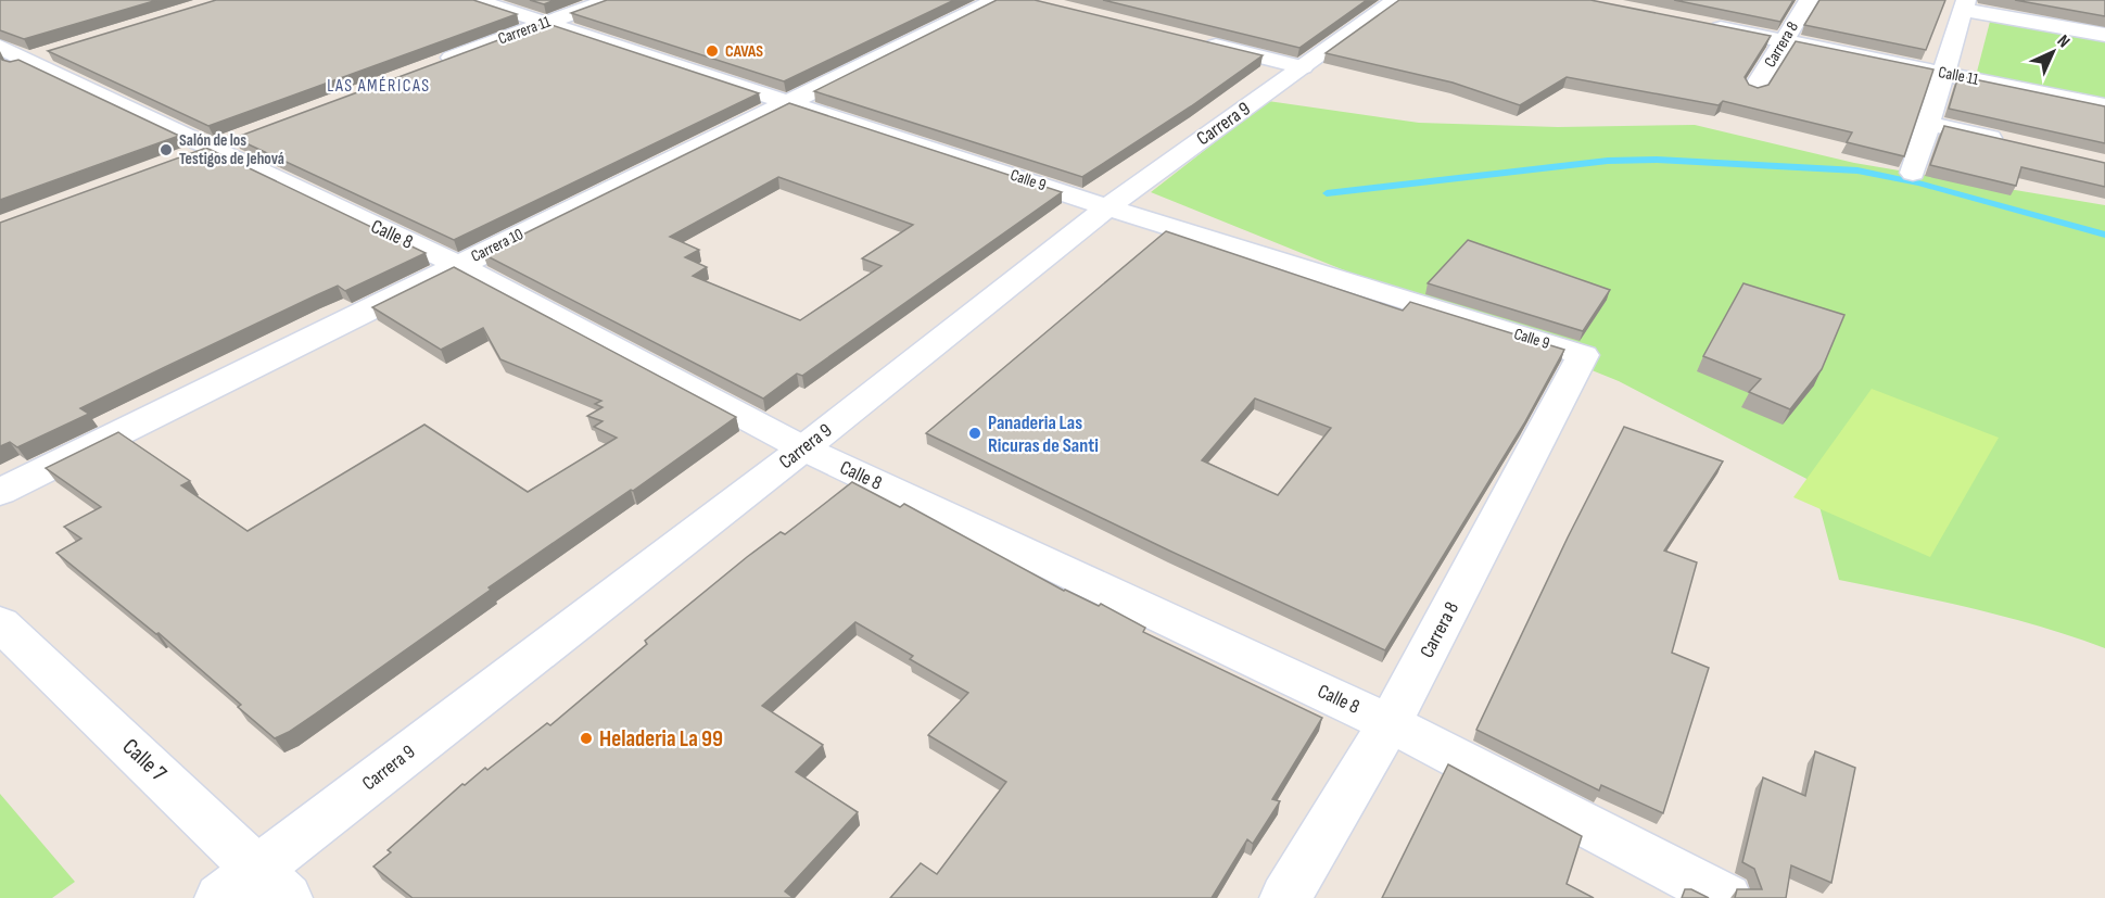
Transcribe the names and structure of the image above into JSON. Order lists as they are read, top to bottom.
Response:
{
  "streets": {
    "street": [
      "Carrera 11",
      "Carrera 8",
      "Calle 11",
      "Carrera 9",
      "Calle 9",
      "Calle 8",
      "Carrera 10",
      "Calle 7"
    ]
  },
  "crossings": [
    ["Carrera 11", "Calle 9"],
    ["Carrera 8", "Calle 11"],
    ["Carrera 8", "Calle 9"],
    ["Carrera 8", "Calle 8"],
    ["Carrera 9", "Calle 9"],
    ["Carrera 9", "Calle 8"],
    ["Carrera 9", "Calle 7"],
    ["Calle 9", "Carrera 10"],
    ["Calle 8", "Carrera 10"]
  ],
  "districts": ["LAS AMÉRICAS"],
  "places": [
    "CAVAS",
    "Salón de los Testigos de Jehová",
    "Panaderia Las Ricuras de Santi",
    "Heladeria La 99"
  ],
  "north": "top right"
}
